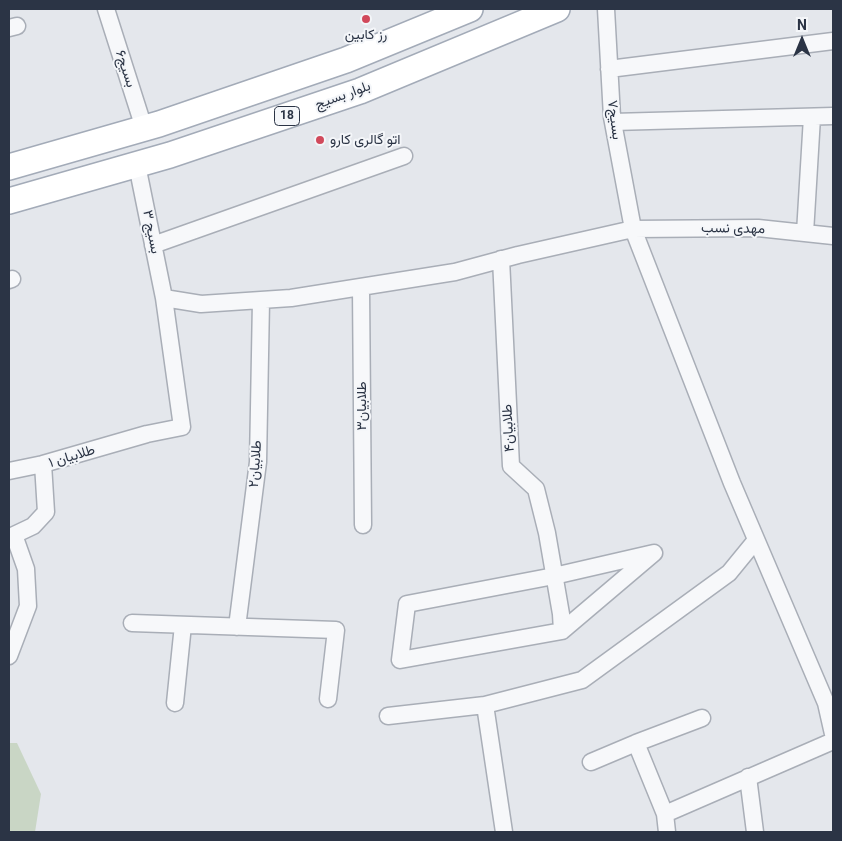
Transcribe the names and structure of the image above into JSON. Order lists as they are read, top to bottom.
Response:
{
  "streets": {
    "main road": ["بلوار بسیج", "18"],
    "street": [
      "بسیج۶",
      "بسیج۷",
      "مهدی نسب",
      "بسیج ۳",
      "طلابیان۳",
      "طلابیان۴",
      "طلابیان ۱",
      "طلابیان۲"
    ]
  },
  "crossings": [
    ["بلوار بسیج", "بسیج ۳"],
    ["بسیج۷", "مهدی نسب"],
    ["مهدی نسب", "بسیج ۳"],
    ["مهدی نسب", "طلابیان۳"],
    ["مهدی نسب", "طلابیان۴"],
    ["مهدی نسب", "طلابیان ۱"],
    ["مهدی نسب", "طلابیان۲"],
    ["بسیج ۳", "طلابیان ۱"]
  ],
  "places": ["رز کابین", "اتو گالری کارو"],
  "north": "top"
}
